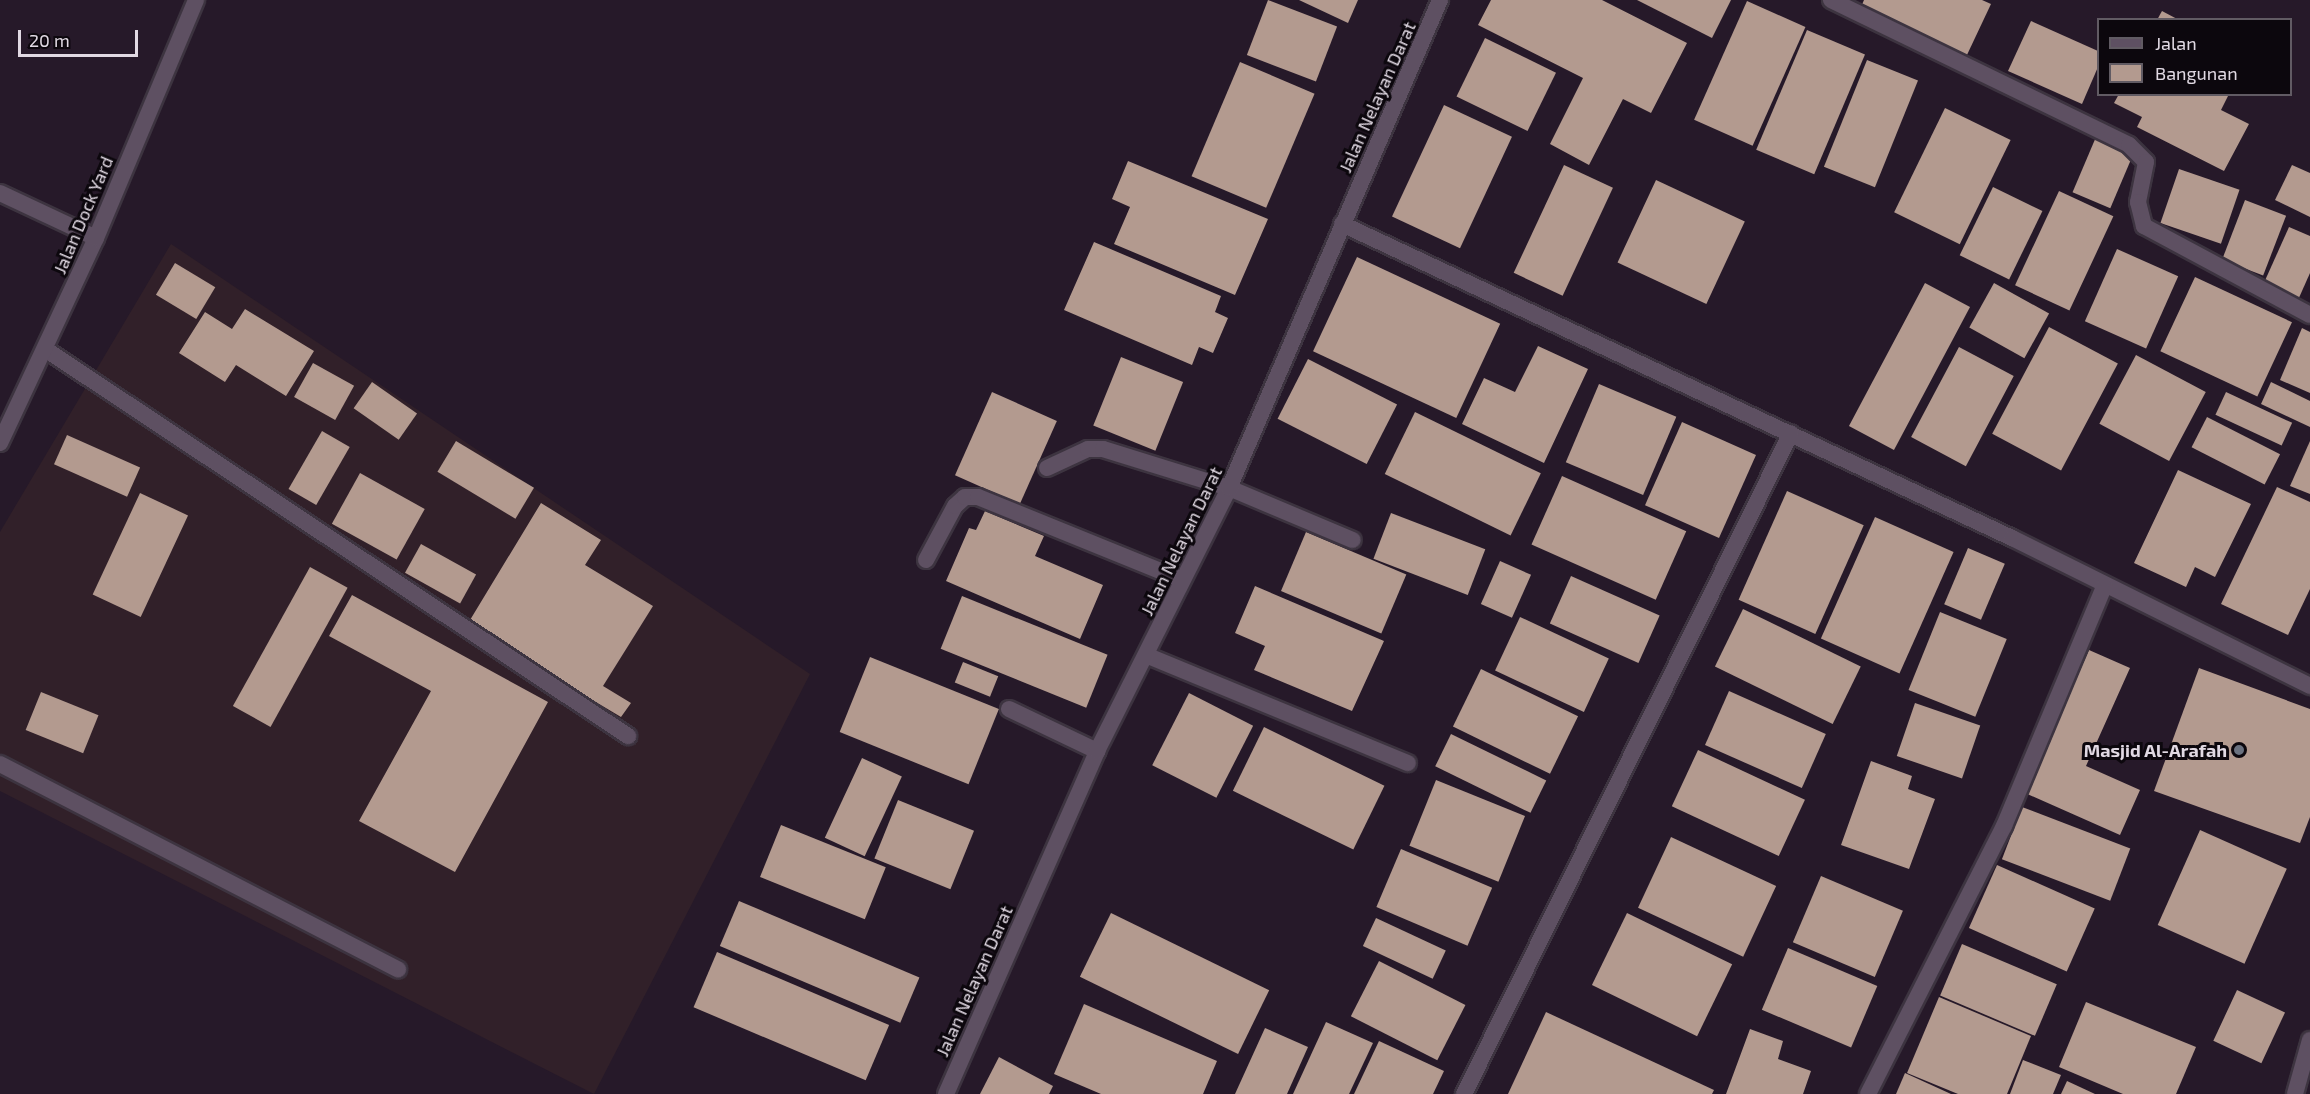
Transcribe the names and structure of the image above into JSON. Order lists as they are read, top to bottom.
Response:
{
  "streets": {
    "street": ["Jalan Nelayan Darat", "Jalan Dock Yard"]
  },
  "places": ["Masjid Al-Arafah"],
  "legend": ["Jalan", "Bangunan"],
  "scale_bar": "20 m"
}
